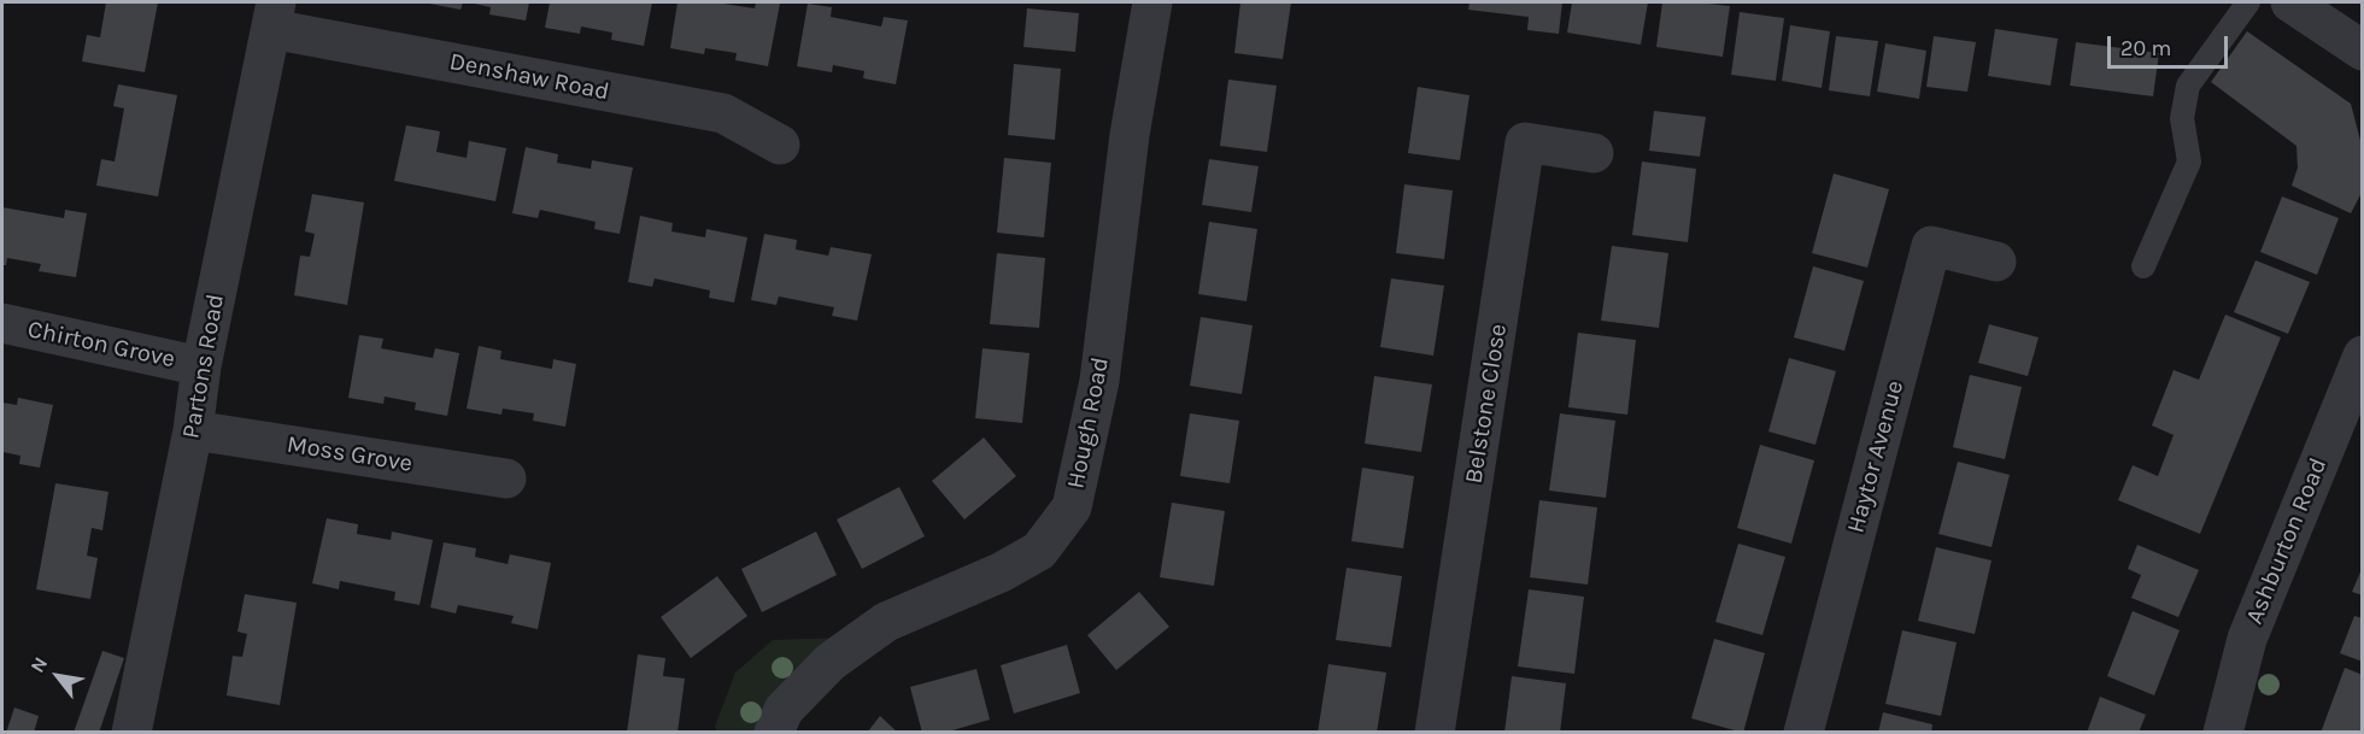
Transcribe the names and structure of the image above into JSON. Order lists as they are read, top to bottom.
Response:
{
  "streets": {
    "street": [
      "Denshaw Road",
      "Chirton Grove",
      "Partons Road",
      "Belstone Close",
      "Hough Road",
      "Moss Grove",
      "Haytor Avenue",
      "Ashburton Road"
    ]
  },
  "crossings": [
    ["Denshaw Road", "Partons Road"],
    ["Chirton Grove", "Partons Road"],
    ["Partons Road", "Moss Grove"]
  ],
  "scale_bar": "20 m",
  "north": "top left"
}
